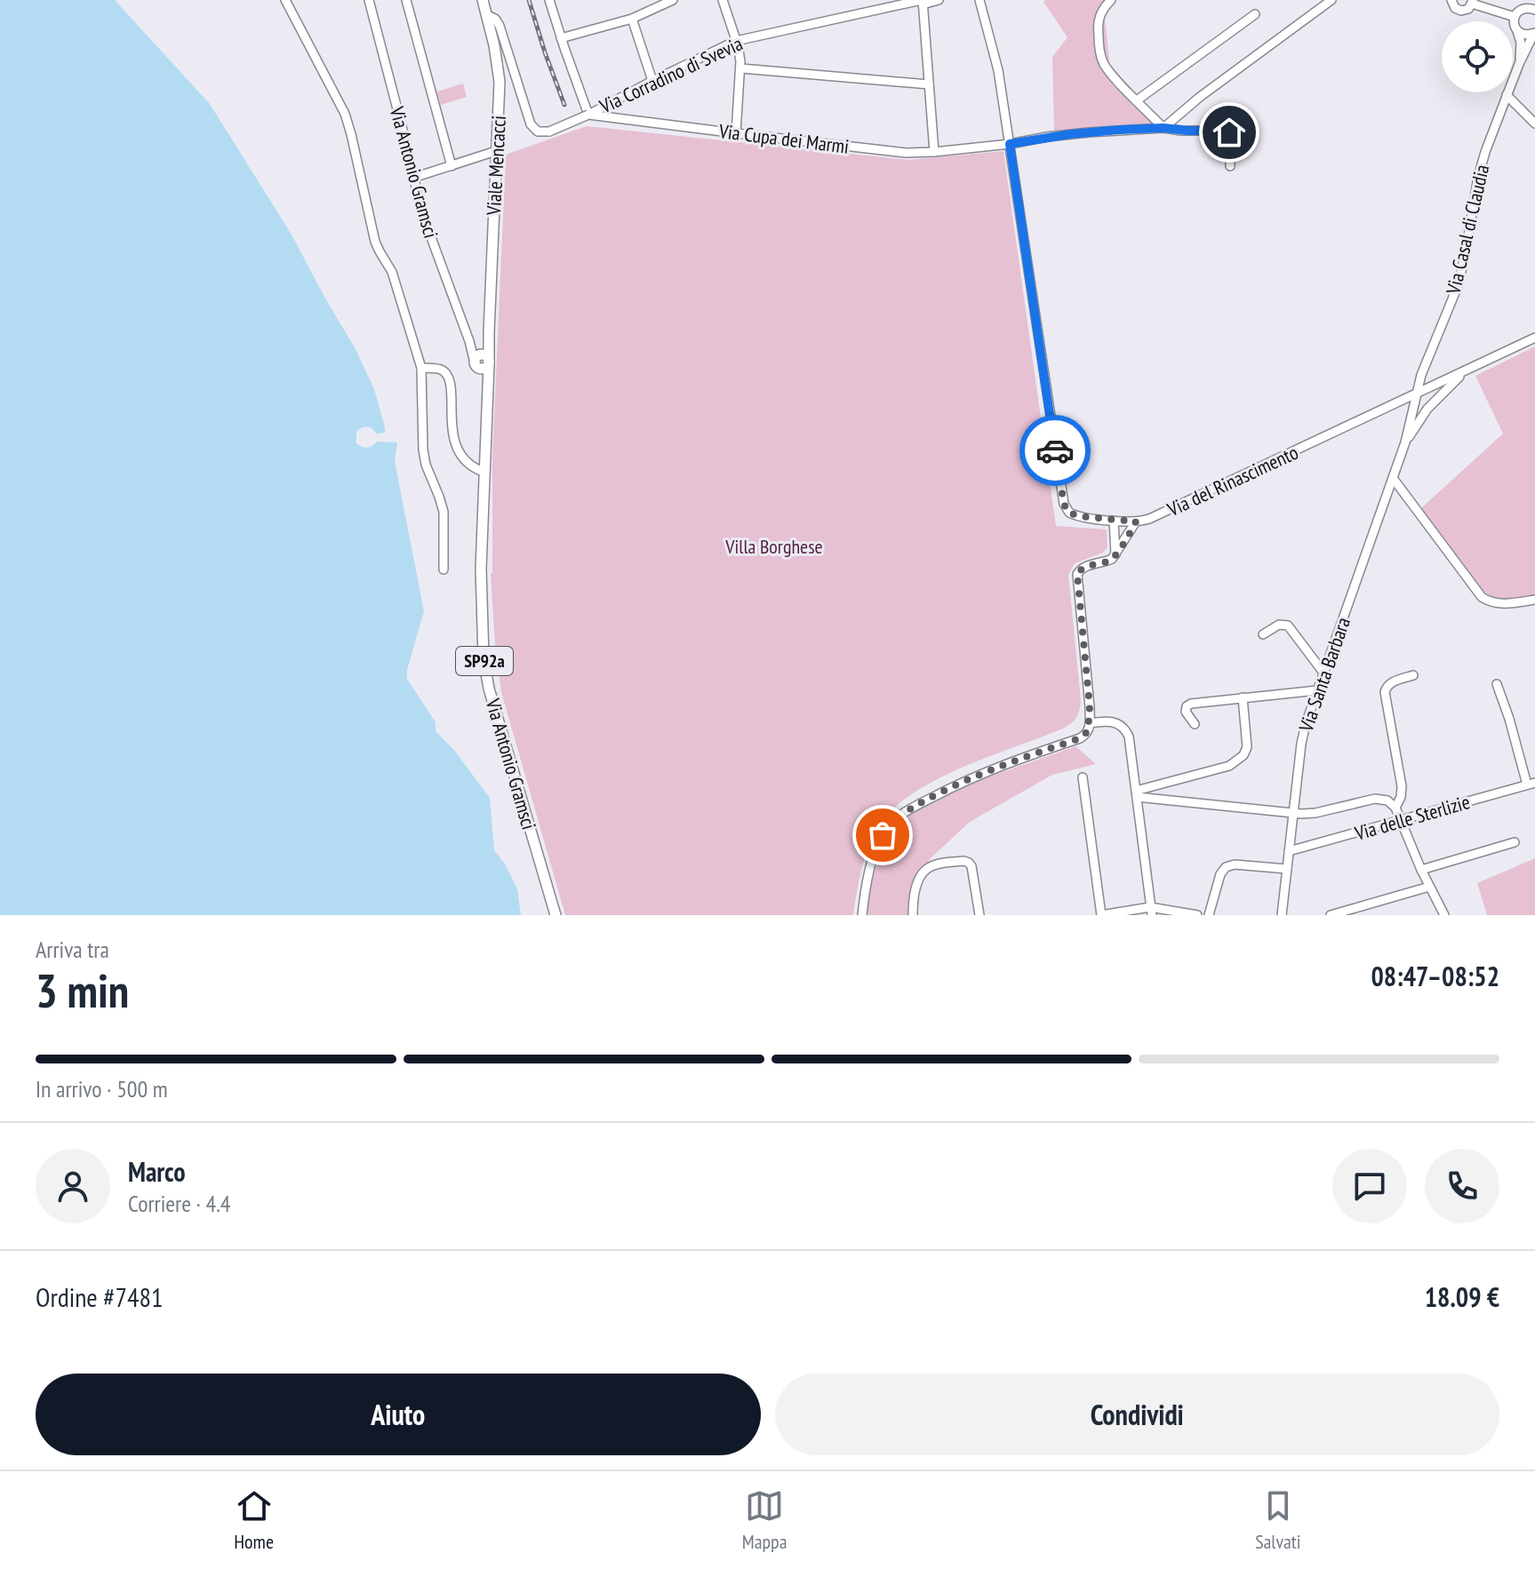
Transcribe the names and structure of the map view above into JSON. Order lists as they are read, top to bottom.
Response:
{
  "streets": {
    "main road": ["Viale Mencacci", "Via Antonio Gramsci", "SP92a"],
    "street": [
      "Via Corradino di Svevia",
      "Via Cupa dei Marmi",
      "Via Casal di Claudia",
      "Via del Rinascimento",
      "Via Santa Barbara",
      "Via delle Sterlizie"
    ]
  },
  "crossings": [
    ["Via Corradino di Svevia", "Via Cupa dei Marmi"],
    ["Via Cupa dei Marmi", "Via del Rinascimento"],
    ["Viale Mencacci", "Via Antonio Gramsci"],
    ["Via Casal di Claudia", "Via del Rinascimento"],
    ["Via Casal di Claudia", "Via Santa Barbara"],
    ["Via del Rinascimento", "Via Santa Barbara"],
    ["Via Santa Barbara", "Via delle Sterlizie"]
  ],
  "parks": ["Villa Borghese"],
  "page": {
    "heading": ["3 min", "Arriva tra", "08:47–08:52"],
    "panel": [
      "Marco",
      "Corriere · 4.4",
      "Ordine #7481",
      "18.09 €"
    ],
    "bar": "In arrivo · 500 m",
    "buttons": ["Aiuto", "Condividi"],
    "tabs": ["Home", "Mappa", "Salvati"]
  }
}
